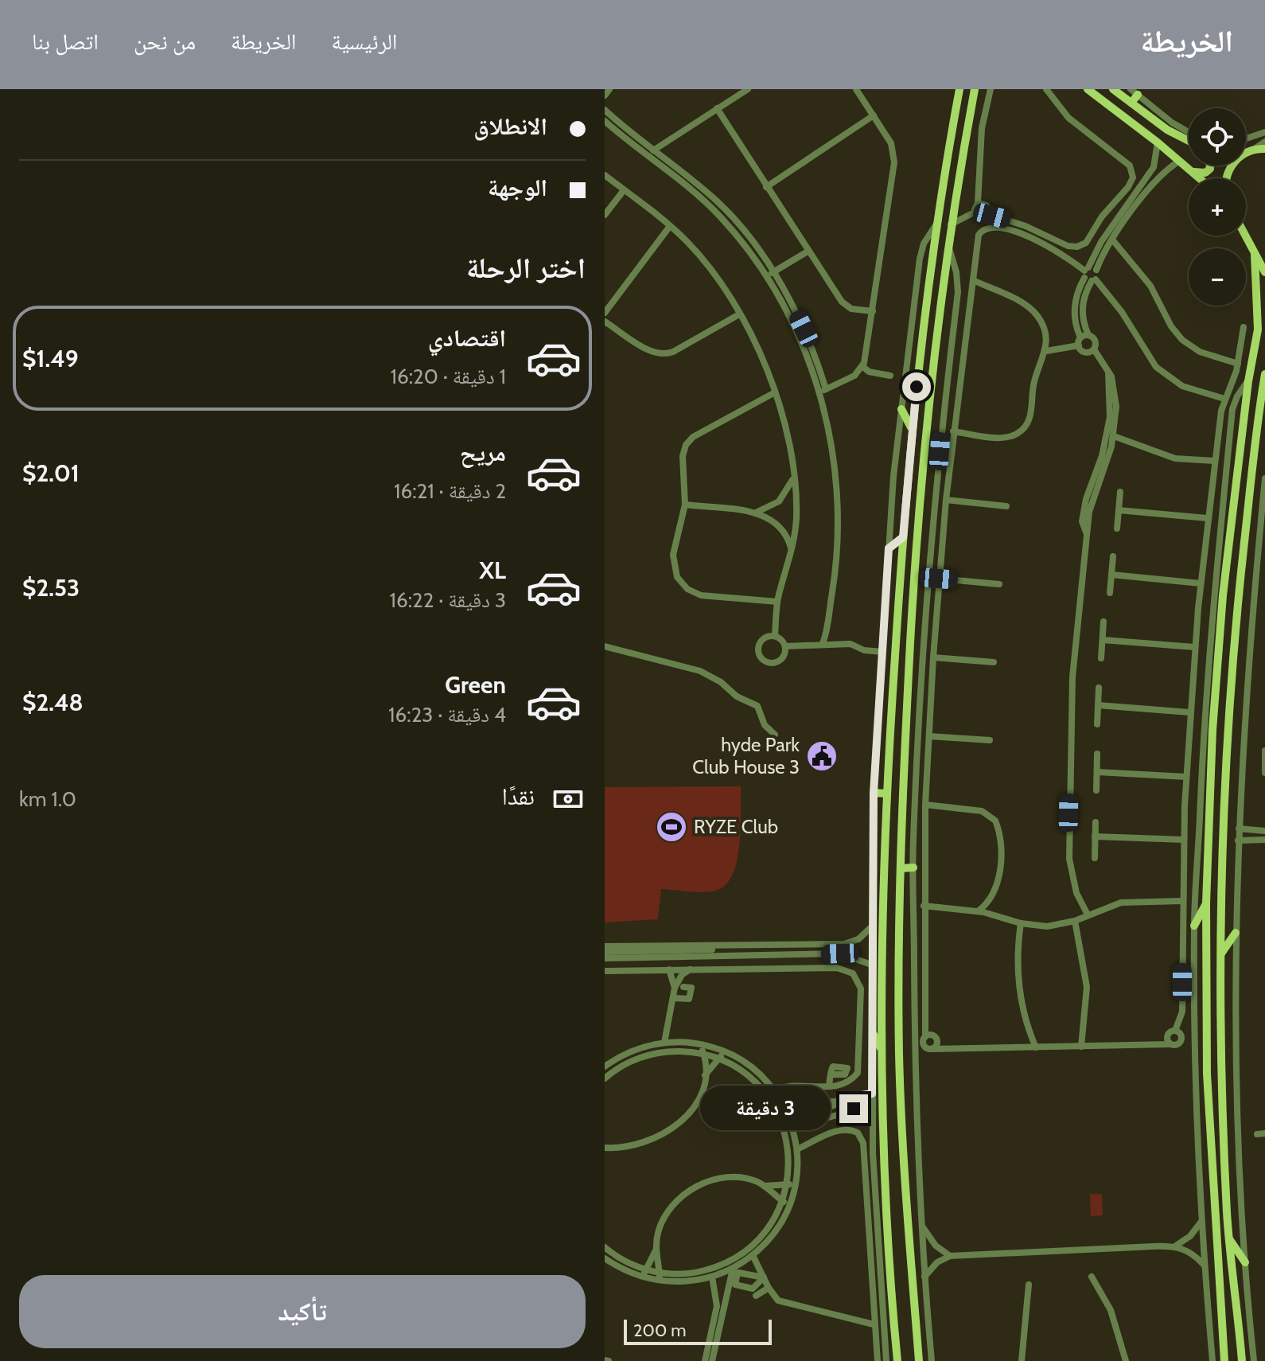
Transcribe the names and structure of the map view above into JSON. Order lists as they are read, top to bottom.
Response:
{
  "places": {
    "public building": ["hyde Park Club House 3"],
    "sports": ["RYZE Club"]
  },
  "scale_bar": "200 m",
  "page": {
    "header": "الخريطة",
    "nav": [
      "الرئيسية",
      "الخريطة",
      "من نحن",
      "اتصل بنا"
    ],
    "banner": ["الانطلاق", "الوجهة"],
    "map_buttons": ["+", "−"],
    "heading": "اختر الرحلة",
    "list": [
      {
        "name": "اقتصادي",
        "note": "1 دقيقة · 16:20",
        "value": "$1.49"
      },
      {
        "name": "مريح",
        "note": "2 دقيقة · 16:21",
        "value": "$2.01"
      },
      {
        "name": "XL",
        "note": "3 دقيقة · 16:22",
        "value": "$2.53"
      },
      {
        "name": "Green",
        "note": "4 دقيقة · 16:23",
        "value": "$2.48"
      }
    ],
    "pay": ["نقدًا", "1.0 km"],
    "bubble": "3 دقيقة",
    "buttons": "تأكيد",
    "scale": "200 m"
  }
}
